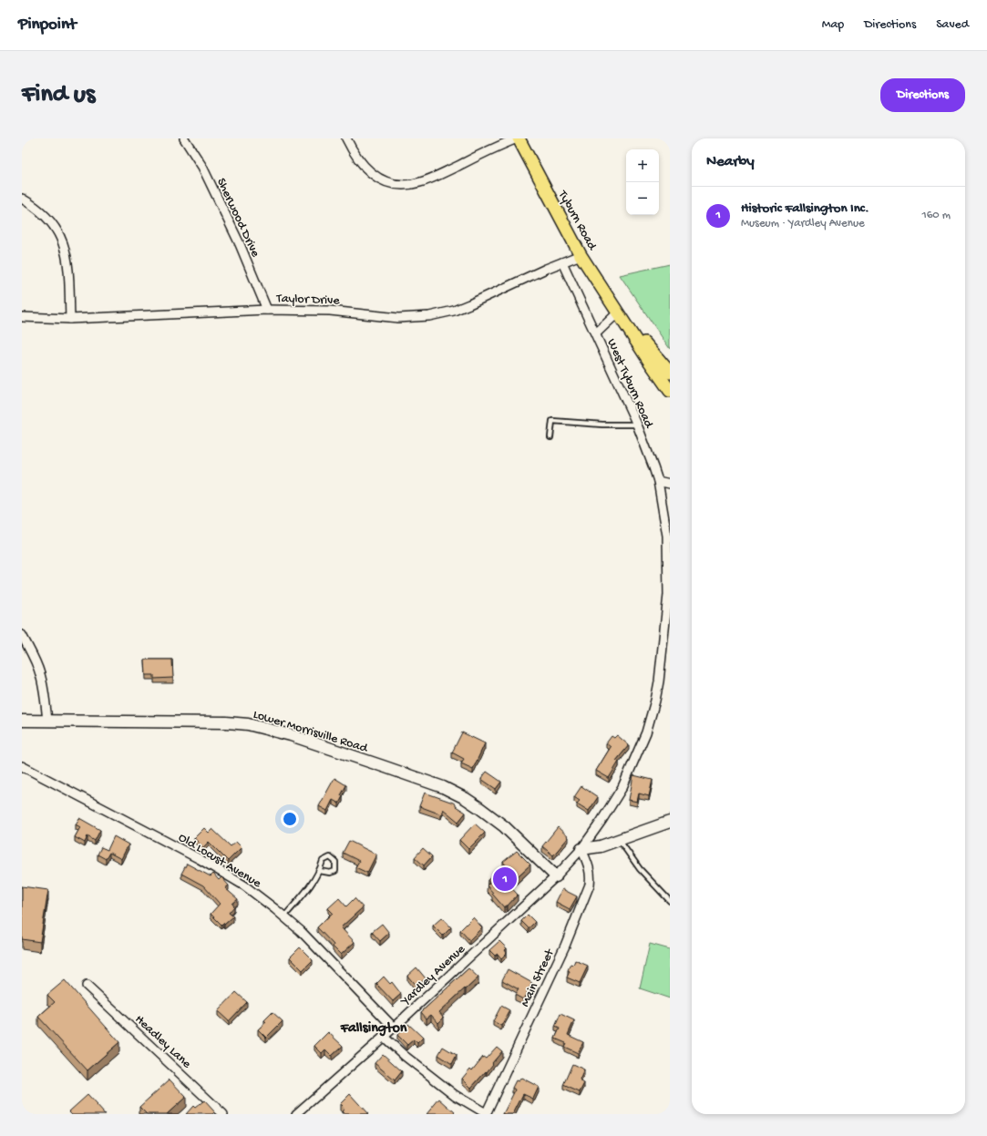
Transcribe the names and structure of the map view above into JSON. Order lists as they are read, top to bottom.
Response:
{
  "streets": {
    "main road": ["Tyburn Road"],
    "street": [
      "Sherwood Drive",
      "Taylor Drive",
      "West Tyburn Road",
      "Lower Morrisville Road",
      "Old Locust Avenue",
      "Yardley Avenue",
      "Main Street",
      "Headley Lane"
    ]
  },
  "crossings": [
    ["Sherwood Drive", "Taylor Drive"],
    ["Tyburn Road", "Taylor Drive"],
    ["Taylor Drive", "West Tyburn Road"],
    ["West Tyburn Road", "Yardley Avenue"],
    ["West Tyburn Road", "Main Street"],
    ["Lower Morrisville Road", "Yardley Avenue"],
    ["Old Locust Avenue", "Yardley Avenue"],
    ["Yardley Avenue", "Main Street"]
  ],
  "districts": ["Fallsington"],
  "page": {
    "header": "Pinpoint",
    "nav": ["Map", "Directions", "Saved"],
    "buttons": "Directions",
    "title": "Find us",
    "heading": "Nearby",
    "map_buttons": ["+", "−"],
    "list": [
      {
        "mark": "1",
        "name": "Historic Fallsington Inc.",
        "note": "Museum · Yardley Avenue",
        "value": "160 m"
      }
    ],
    "pins": "1"
  }
}
